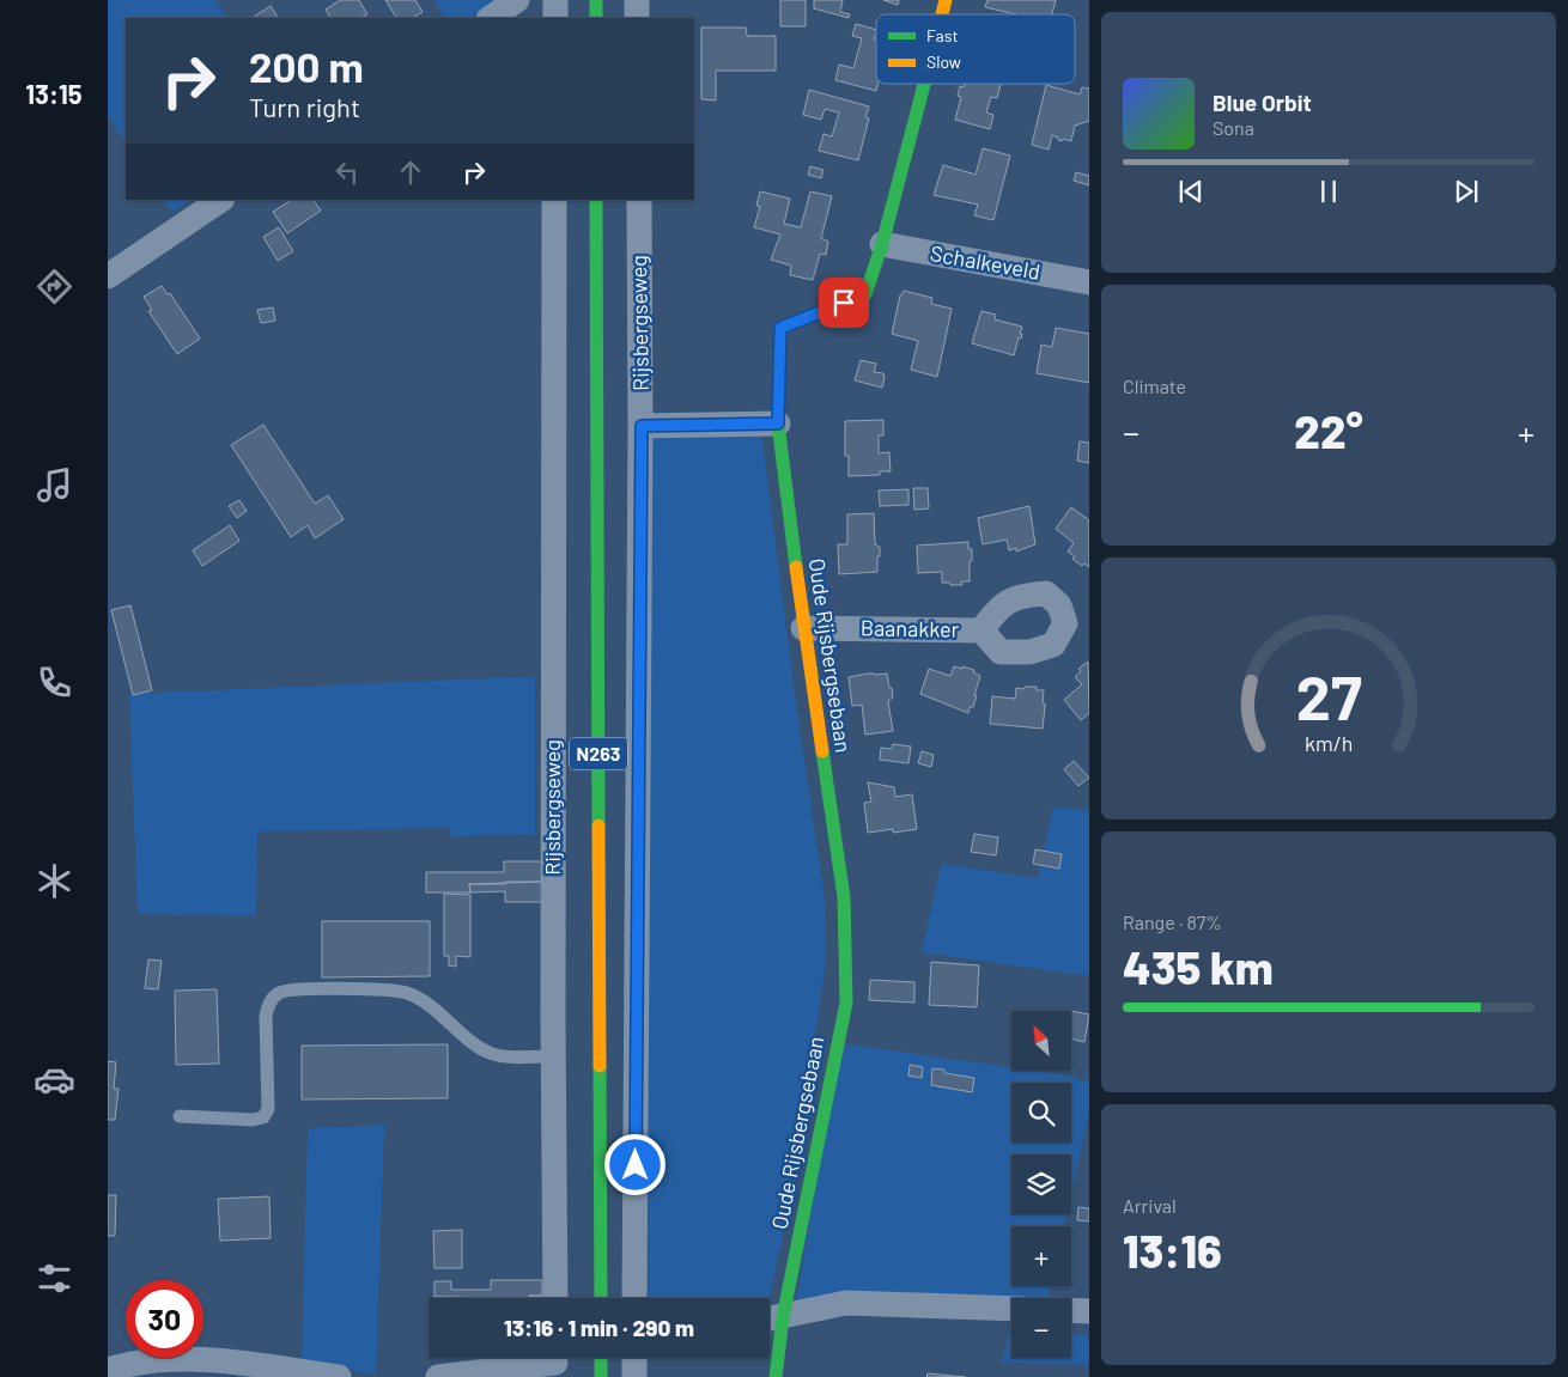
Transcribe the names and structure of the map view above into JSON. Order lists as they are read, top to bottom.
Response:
{
  "streets": {
    "street": [
      "Schalkeveld",
      "Rijsbergseweg",
      "Baanakker",
      "Oude Rijsbergsebaan",
      "N263"
    ]
  },
  "crossings": [
    ["Schalkeveld", "Oude Rijsbergsebaan"],
    ["Baanakker", "Oude Rijsbergsebaan"]
  ],
  "legend": ["Fast", "Slow"],
  "north": "top left",
  "page": {
    "tabs": "13:15",
    "turn": ["200 m", "Turn right"],
    "song": ["Blue Orbit", "Sona"],
    "tile": [
      "Climate",
      ["Range · 87%", "435 km"],
      ["Arrival", "13:16"]
    ],
    "heat": ["−", "22°", "+"],
    "map_buttons": ["+", "−"],
    "limit": "30",
    "trip": "13:16 · 1 min · 290 m",
    "gauge": ["27", "km/h"]
  }
}
